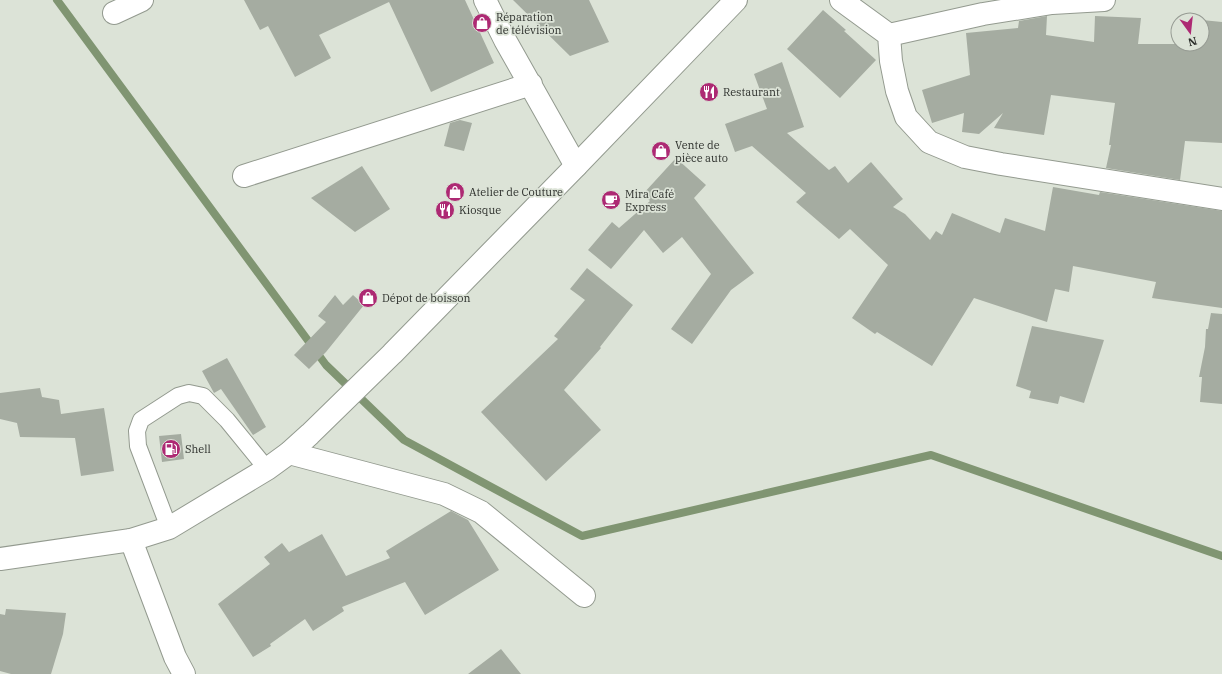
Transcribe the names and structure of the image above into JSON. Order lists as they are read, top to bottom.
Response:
{
  "places": {
    "shop": [
      "Réparation de télévision",
      "Vente de pièce auto",
      "Atelier de Couture",
      "Dépot de boisson"
    ],
    "restaurant": ["Restaurant", "Kiosque"],
    "cafe": ["Mira Café Express"],
    "fuel station": ["Shell"]
  },
  "north": "bottom"
}
